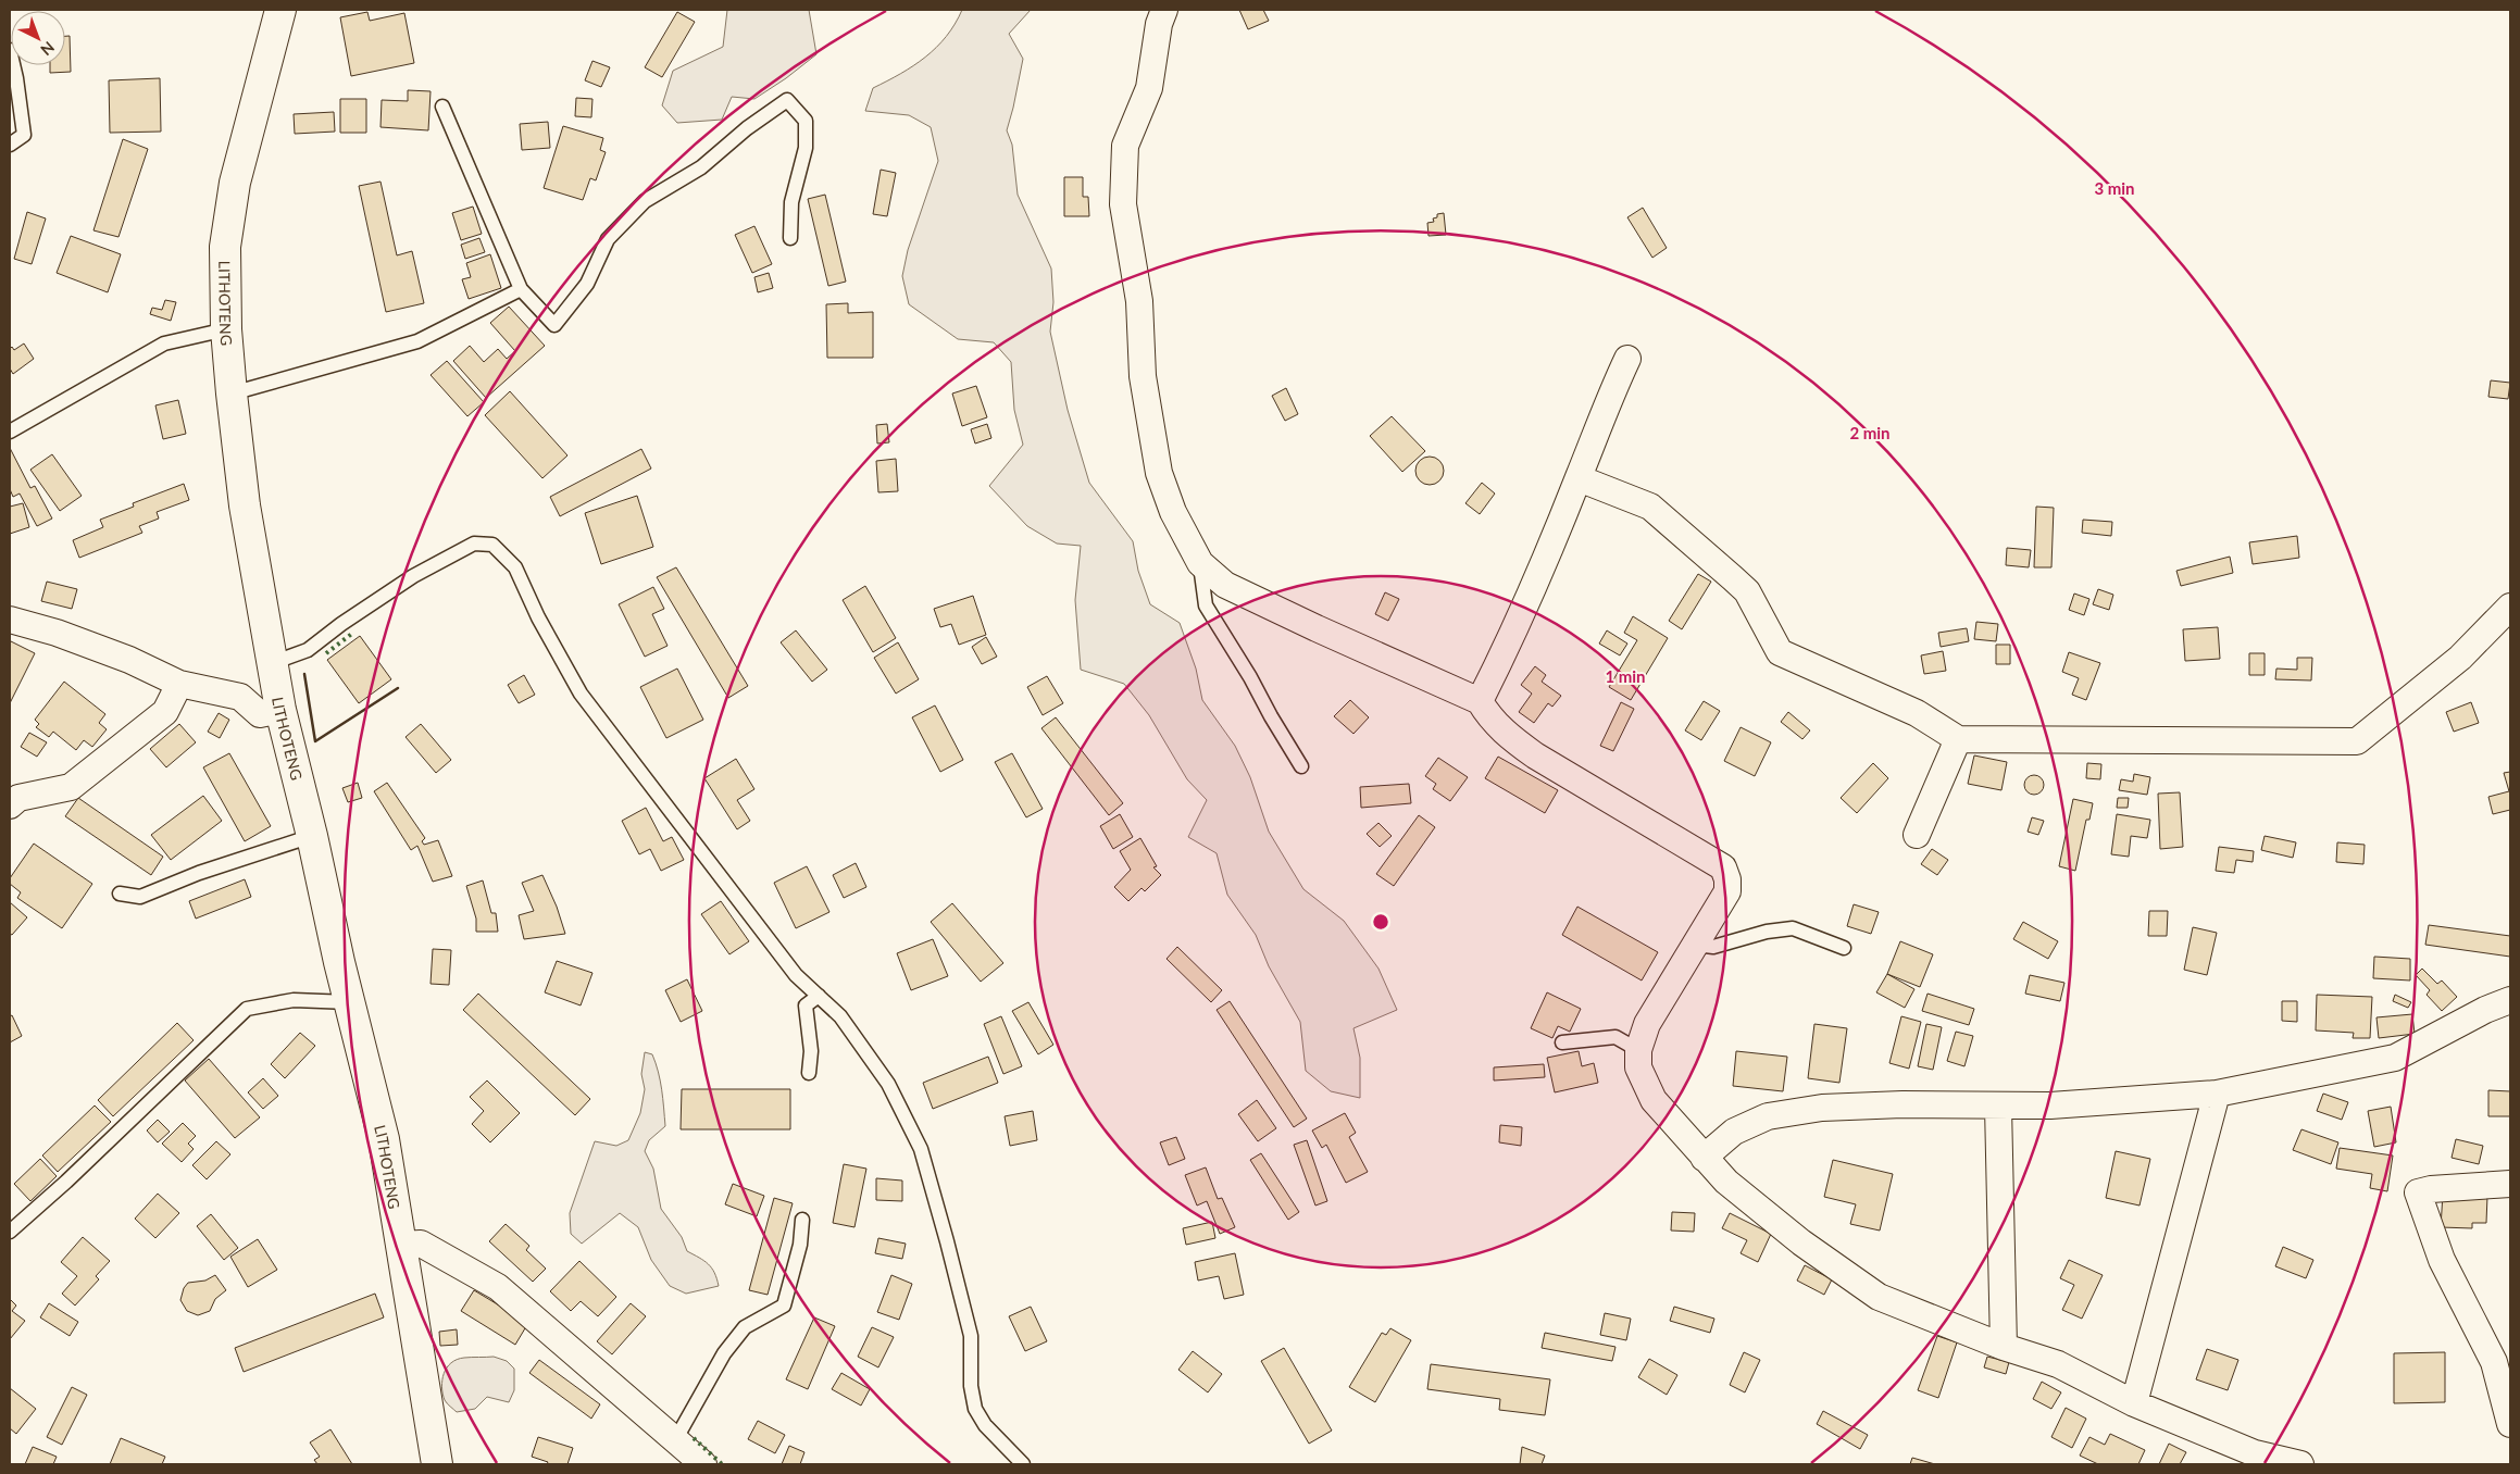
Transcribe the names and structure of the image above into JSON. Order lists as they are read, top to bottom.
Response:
{
  "streets": {
    "main road": ["LITHOTENG"]
  },
  "north": "bottom right",
  "rings": ["3 min", "2 min", "1 min"]
}
